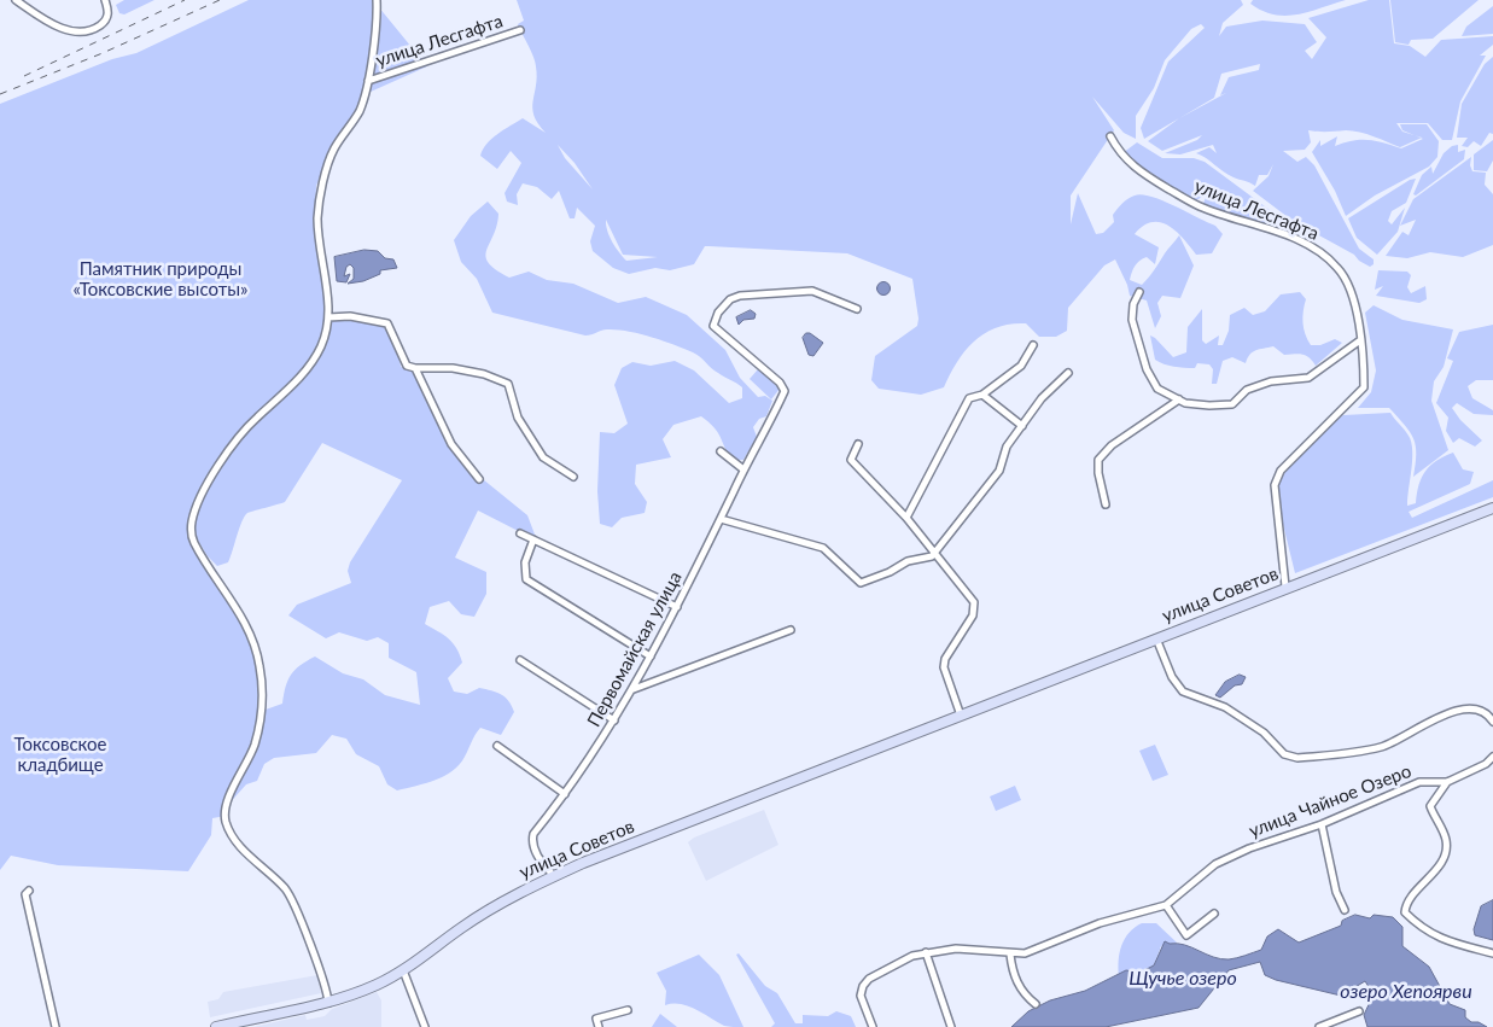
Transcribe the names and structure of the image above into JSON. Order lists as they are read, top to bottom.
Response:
{
  "streets": {
    "main road": ["улица Советов"],
    "street": ["улица Лесгафта", "Первомайская улица", "улица Чайное Озеро"]
  },
  "crossings": [
    ["улица Лесгафта", "улица Советов"],
    ["улица Советов", "Первомайская улица"]
  ],
  "water": ["Щучье озеро", "озеро Хепоярви"],
  "parks": ["Памятник природы «Токсовские высоты»", "Токсовское кладбище"]
}
